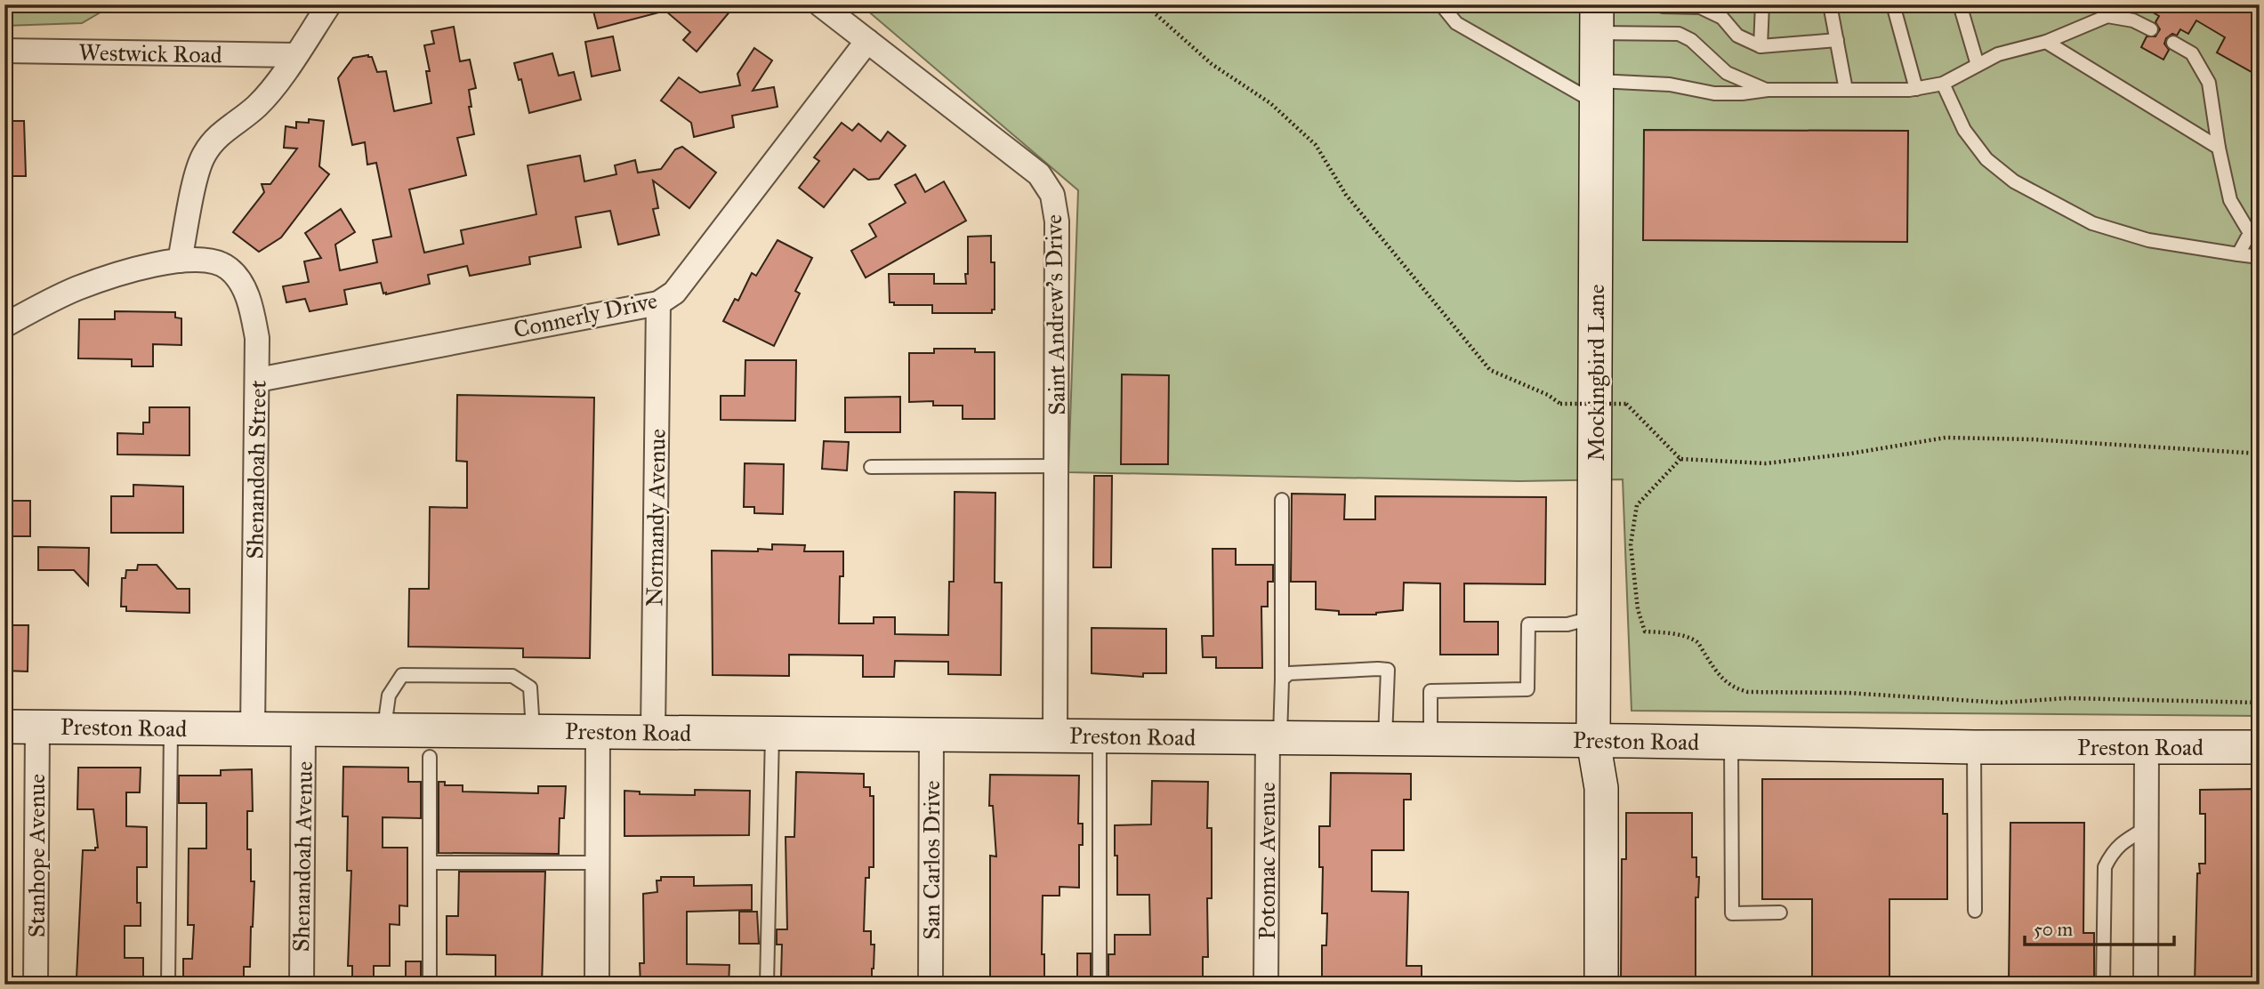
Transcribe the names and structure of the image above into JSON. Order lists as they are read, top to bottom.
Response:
{
  "streets": {
    "main road": ["Mockingbird Lane", "Preston Road"],
    "street": [
      "Westwick Road",
      "Connerly Drive",
      "Saint Andrew's Drive",
      "Shenandoah Street",
      "Normandy Avenue",
      "Stanhope Avenue",
      "Shenandoah Avenue",
      "San Carlos Drive",
      "Potomac Avenue"
    ]
  },
  "crossings": [
    ["Connerly Drive", "Saint Andrew's Drive"],
    ["Connerly Drive", "Shenandoah Street"],
    ["Connerly Drive", "Normandy Avenue"],
    ["Saint Andrew's Drive", "Preston Road"],
    ["Mockingbird Lane", "Preston Road"],
    ["Shenandoah Street", "Preston Road"],
    ["Normandy Avenue", "Preston Road"],
    ["Preston Road", "Stanhope Avenue"],
    ["Preston Road", "Shenandoah Avenue"],
    ["Preston Road", "San Carlos Drive"],
    ["Preston Road", "Potomac Avenue"]
  ],
  "scale_bar": "50 m"
}
